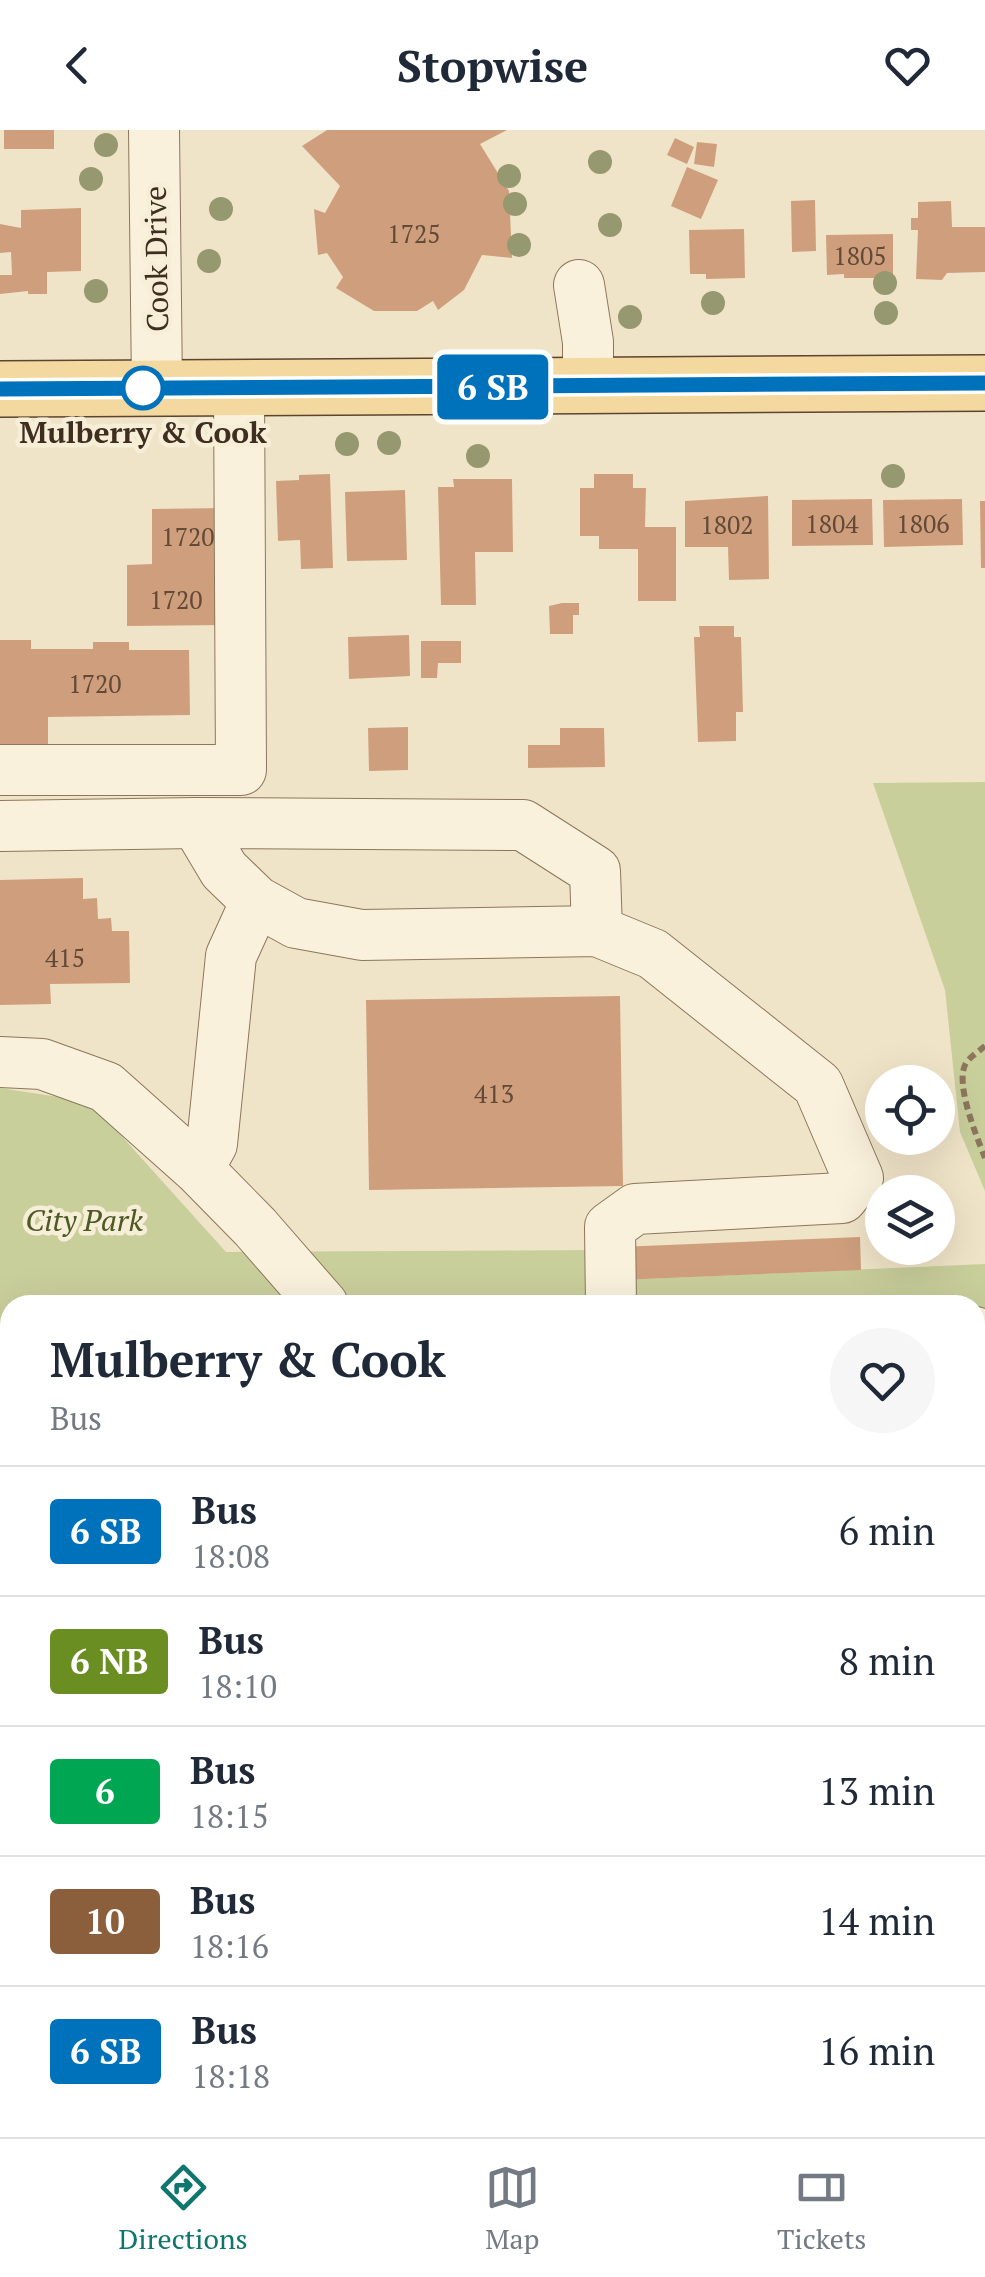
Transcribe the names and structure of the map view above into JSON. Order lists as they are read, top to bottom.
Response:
{
  "streets": {
    "street": ["Cook Drive"]
  },
  "parks": ["City Park"],
  "places": ["Mulberry & Cook"],
  "house_numbers": [
    "1725",
    "1805",
    "1804",
    "1806",
    "1802",
    "1720",
    "1720",
    "1720",
    "415",
    "413"
  ],
  "page": {
    "header": "Stopwise",
    "on_map": "6 SB",
    "heading": ["Mulberry & Cook", "Bus"],
    "list": [
      {
        "mark": "6 SB",
        "name": "Bus",
        "note": "18:08",
        "value": "6 min"
      },
      {
        "mark": "6 NB",
        "name": "Bus",
        "note": "18:10",
        "value": "8 min"
      },
      {
        "mark": "6",
        "name": "Bus",
        "note": "18:15",
        "value": "13 min"
      },
      {
        "mark": "10",
        "name": "Bus",
        "note": "18:16",
        "value": "14 min"
      },
      {
        "mark": "6 SB",
        "name": "Bus",
        "note": "18:18",
        "value": "16 min"
      }
    ],
    "tabs": ["Directions", "Map", "Tickets"]
  }
}
